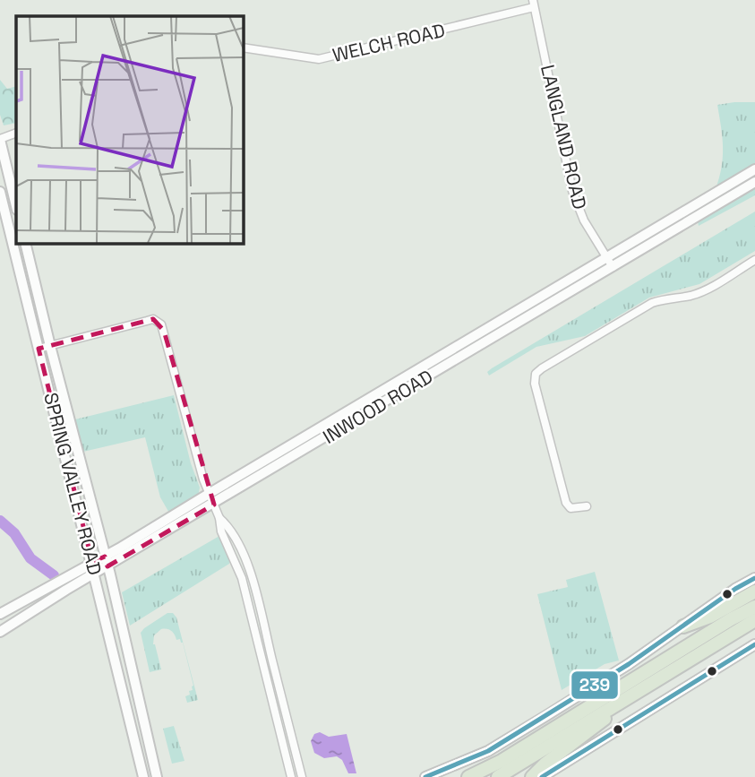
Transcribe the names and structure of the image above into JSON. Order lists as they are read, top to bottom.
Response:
{
  "streets": {
    "main road": ["INWOOD ROAD", "SPRING VALLEY ROAD"],
    "street": ["WELCH ROAD", "LANGLAND ROAD"]
  },
  "crossings": [
    ["WELCH ROAD", "LANGLAND ROAD"],
    ["LANGLAND ROAD", "INWOOD ROAD"],
    ["INWOOD ROAD", "SPRING VALLEY ROAD"]
  ],
  "lines": ["transit line 239"]
}
